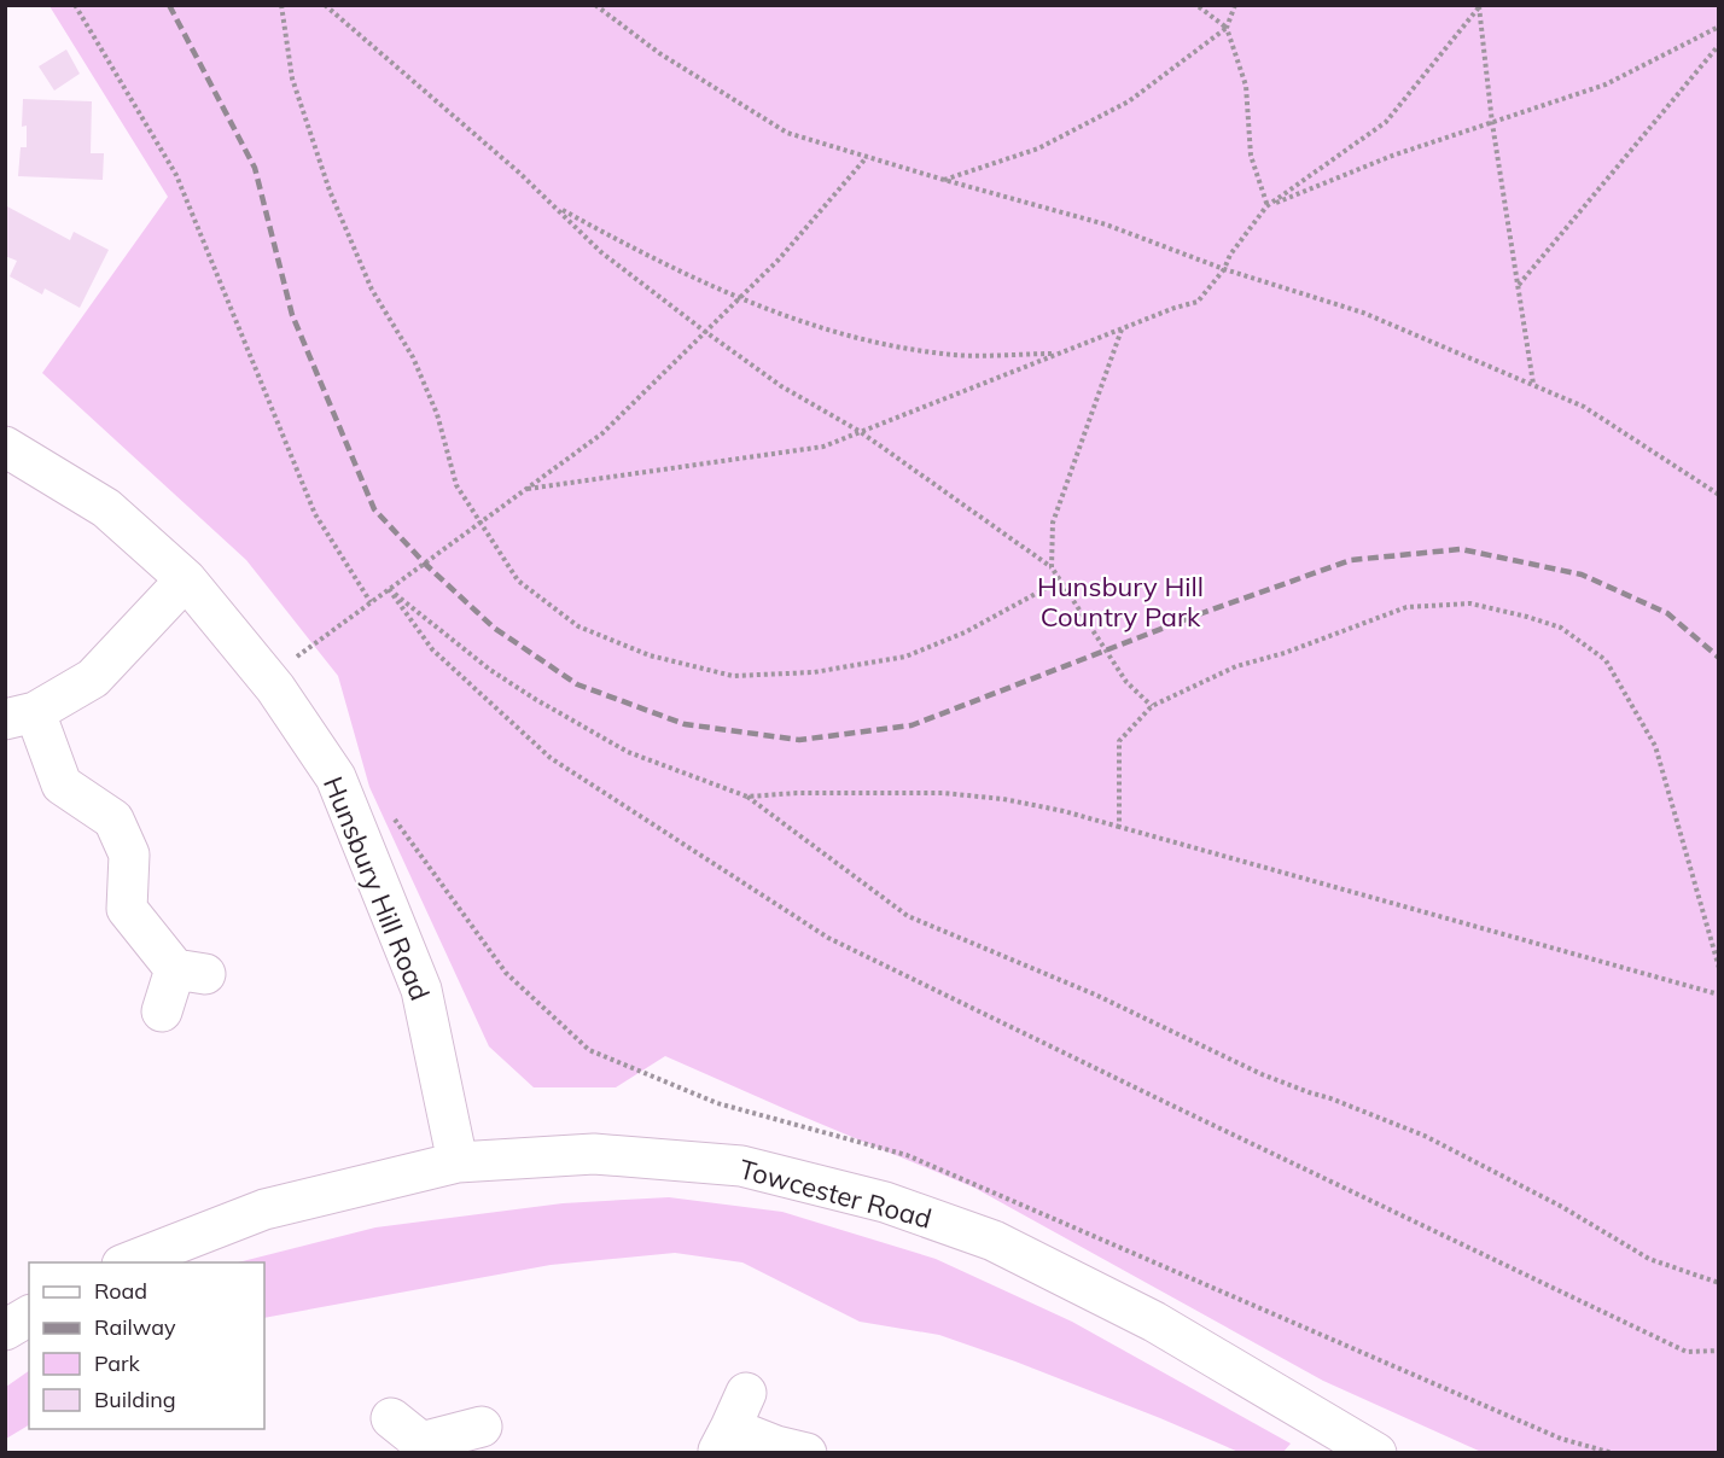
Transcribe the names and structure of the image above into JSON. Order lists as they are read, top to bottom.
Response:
{
  "streets": {
    "street": ["Hunsbury Hill Road", "Towcester Road"]
  },
  "crossings": [
    ["Hunsbury Hill Road", "Towcester Road"]
  ],
  "parks": ["Hunsbury Hill Country Park"],
  "legend": [
    "Road",
    "Railway",
    "Park",
    "Building"
  ]
}
